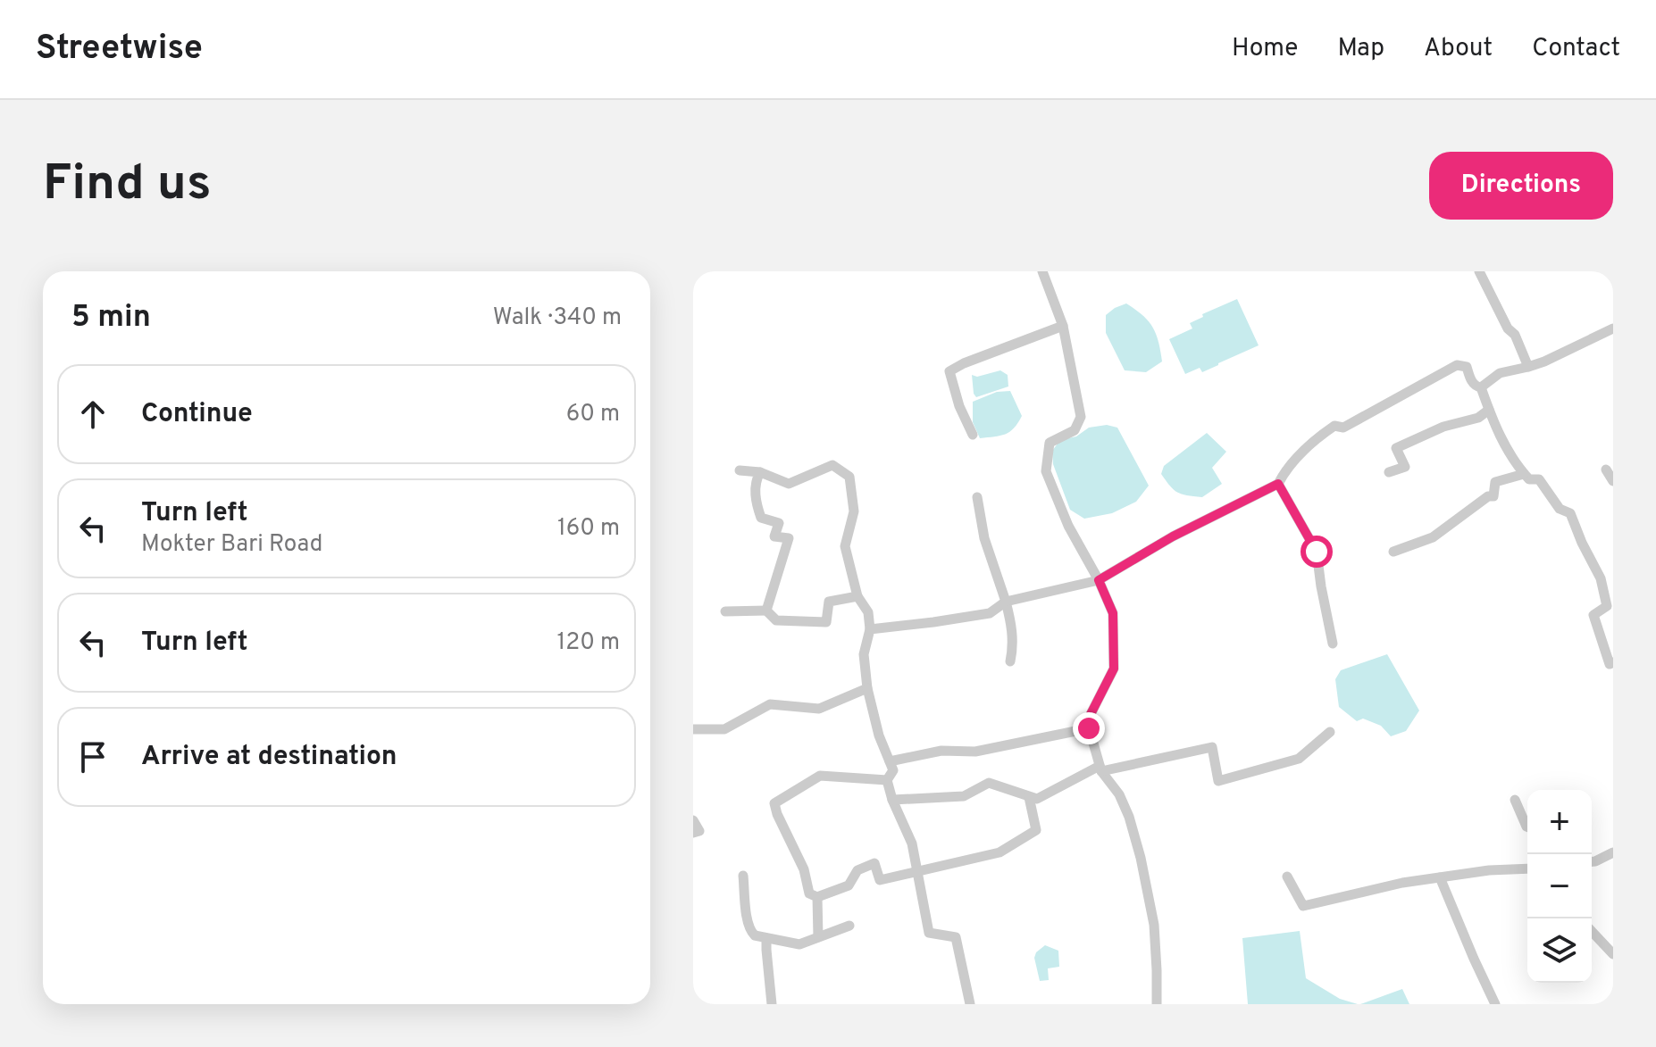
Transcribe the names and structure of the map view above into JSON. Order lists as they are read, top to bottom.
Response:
{
  "page": {
    "header": "Streetwise",
    "nav": [
      "Home",
      "Map",
      "About",
      "Contact"
    ],
    "buttons": "Directions",
    "title": "Find us",
    "heading": ["5 min", "Walk · 340 m"],
    "list": [
      ["Continue", "60 m"],
      ["Turn left", "Mokter Bari Road", "160 m"],
      ["Turn left", "120 m"],
      "Arrive at destination"
    ],
    "map_buttons": ["+", "−"]
  }
}
